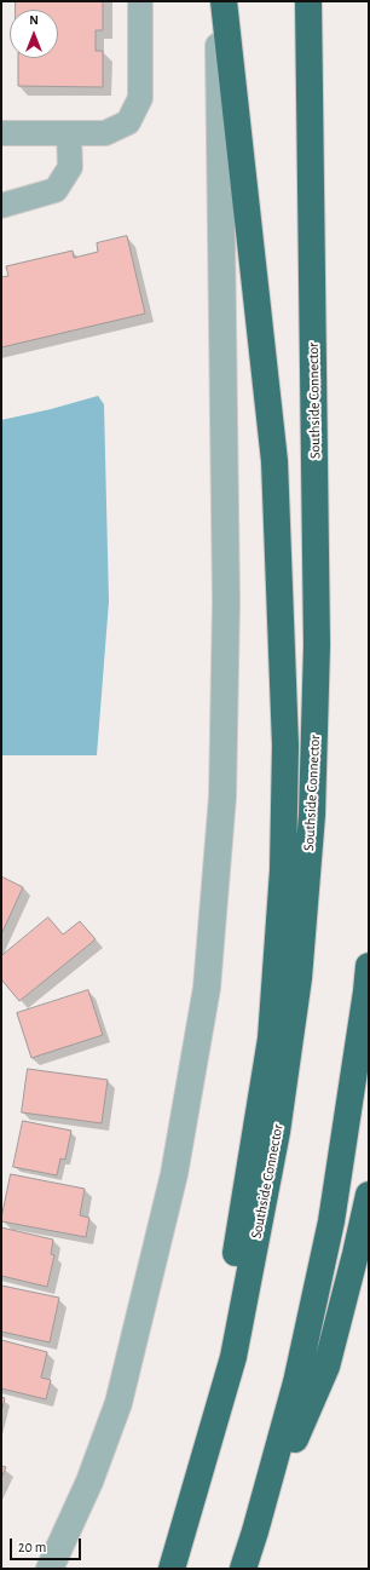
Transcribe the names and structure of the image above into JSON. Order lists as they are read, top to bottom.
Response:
{
  "streets": {
    "highway": ["Southside Connector"]
  },
  "scale_bar": "20 m",
  "north": "top"
}
